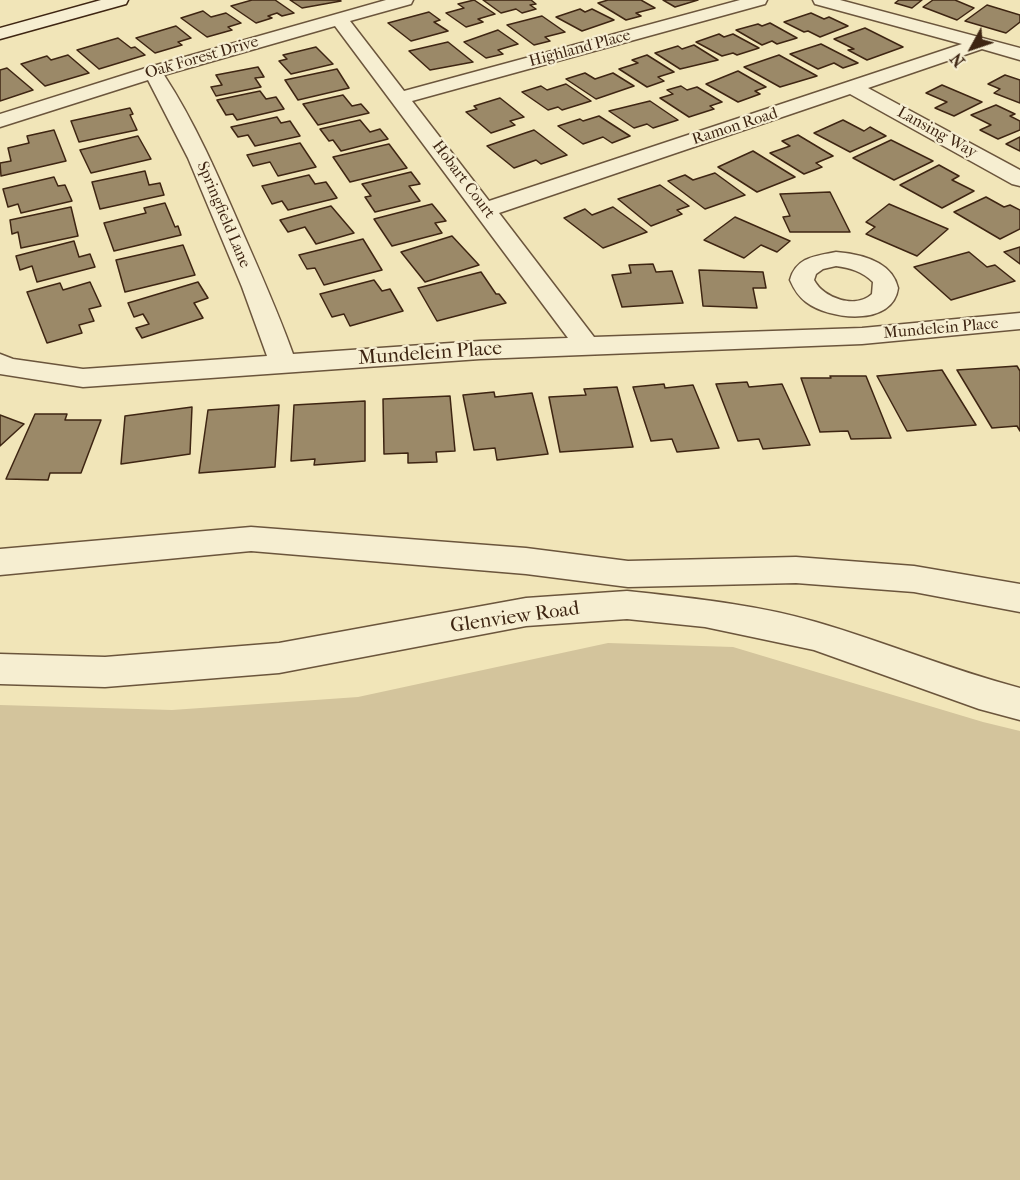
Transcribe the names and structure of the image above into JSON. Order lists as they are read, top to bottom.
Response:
{
  "streets": {
    "street": [
      "Highland Place",
      "Oak Forest Drive",
      "Ramon Road",
      "Lansing Way",
      "Hobart Court",
      "Springfield Lane",
      "Mundelein Place",
      "Glenview Road"
    ]
  },
  "crossings": [
    ["Highland Place", "Hobart Court"],
    ["Oak Forest Drive", "Hobart Court"],
    ["Oak Forest Drive", "Springfield Lane"],
    ["Ramon Road", "Lansing Way"],
    ["Ramon Road", "Hobart Court"],
    ["Hobart Court", "Mundelein Place"],
    ["Springfield Lane", "Mundelein Place"]
  ],
  "north": "bottom left"
}
